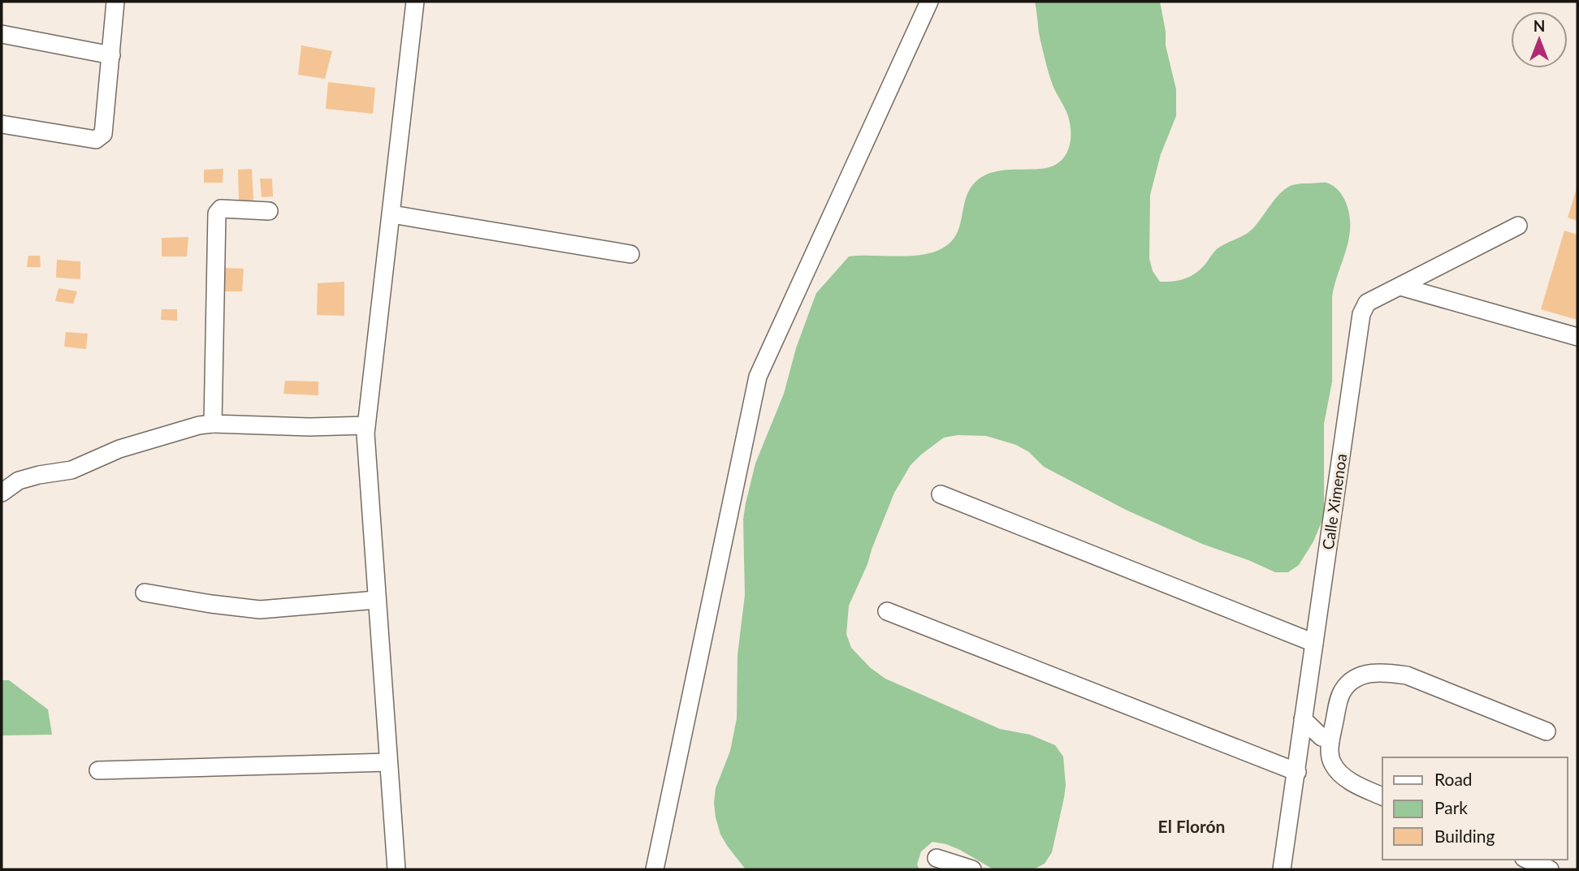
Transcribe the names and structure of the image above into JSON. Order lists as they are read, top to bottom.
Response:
{
  "streets": {
    "street": ["Calle Ximenoa"]
  },
  "districts": ["El Florón"],
  "legend": ["Road", "Park", "Building"],
  "north": "top"
}
